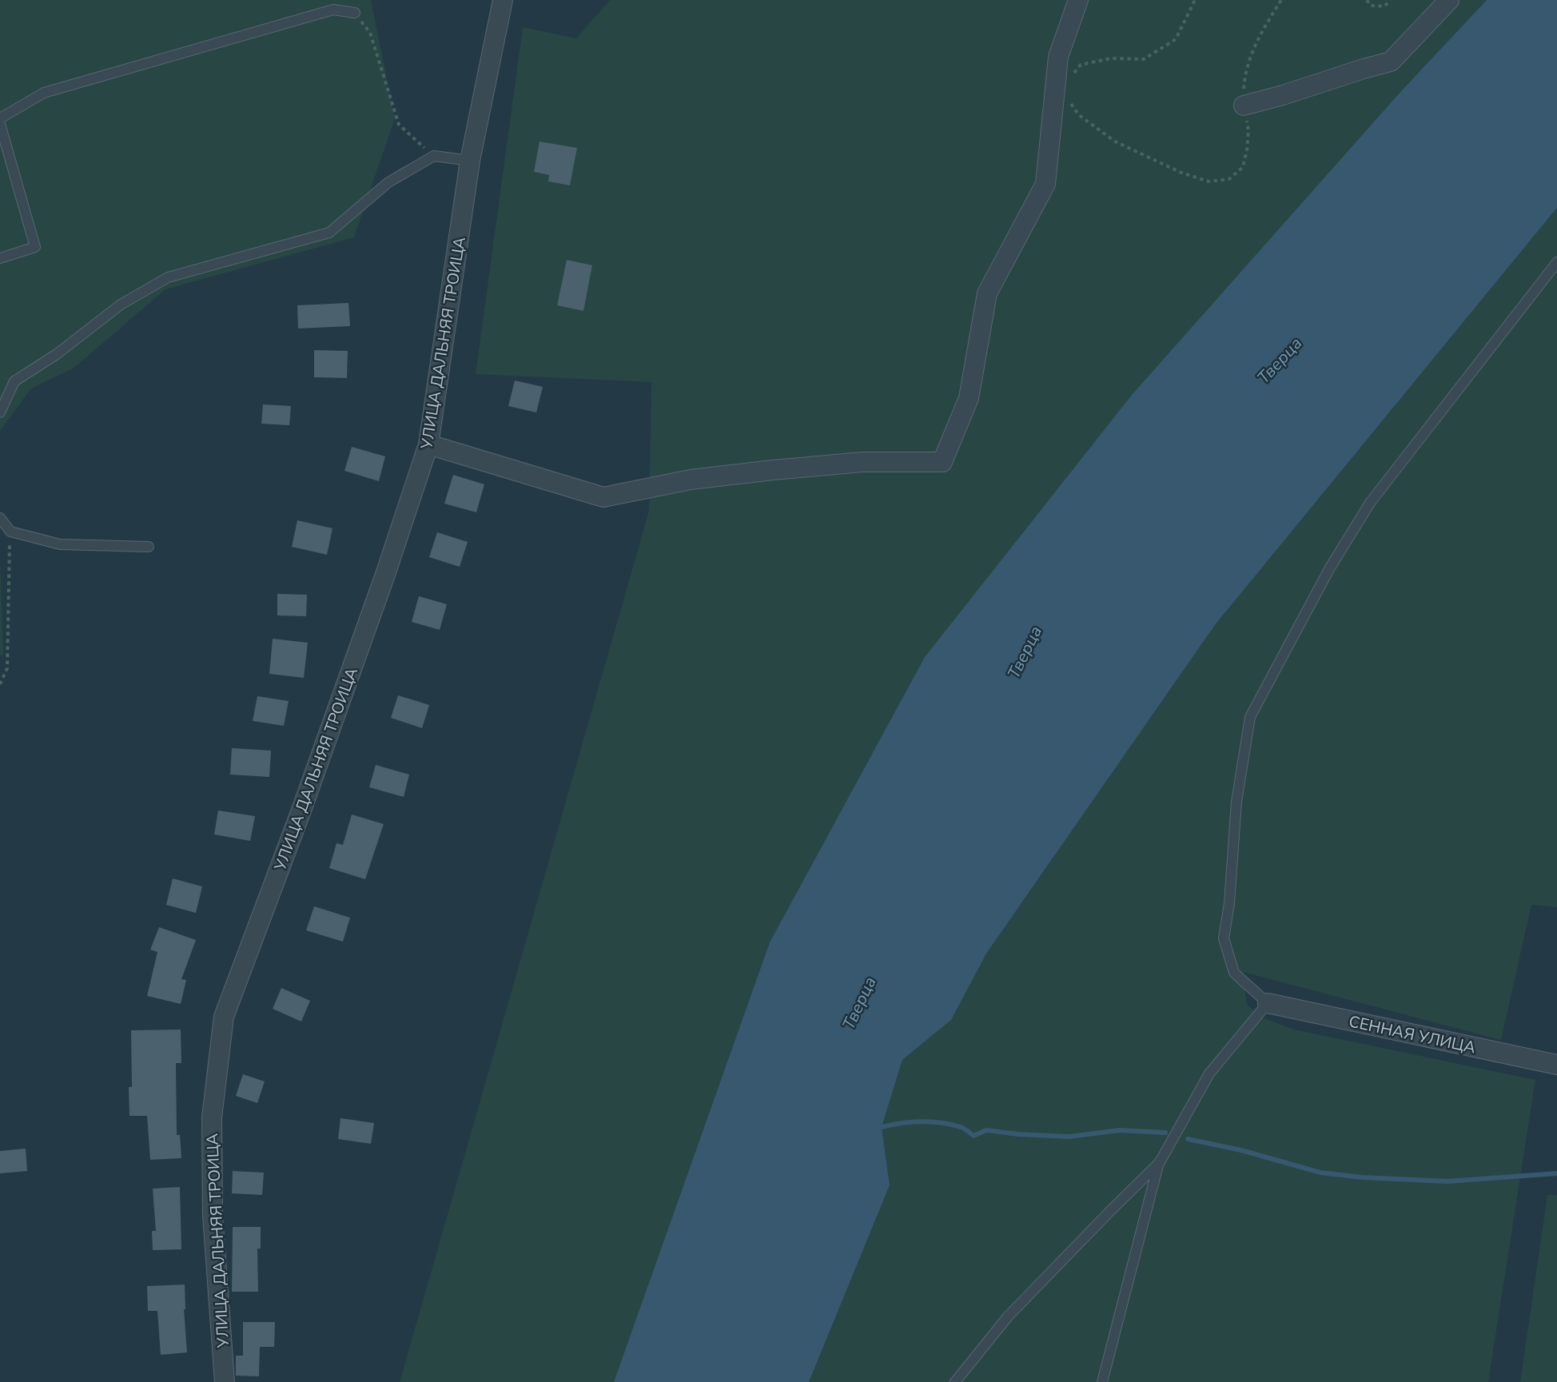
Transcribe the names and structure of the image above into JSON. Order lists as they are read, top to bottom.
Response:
{
  "streets": {
    "street": ["УЛИЦА ДАЛЬНЯЯ ТРОИЦА", "СЕННАЯ УЛИЦА"]
  },
  "water": ["Тверца"]
}
